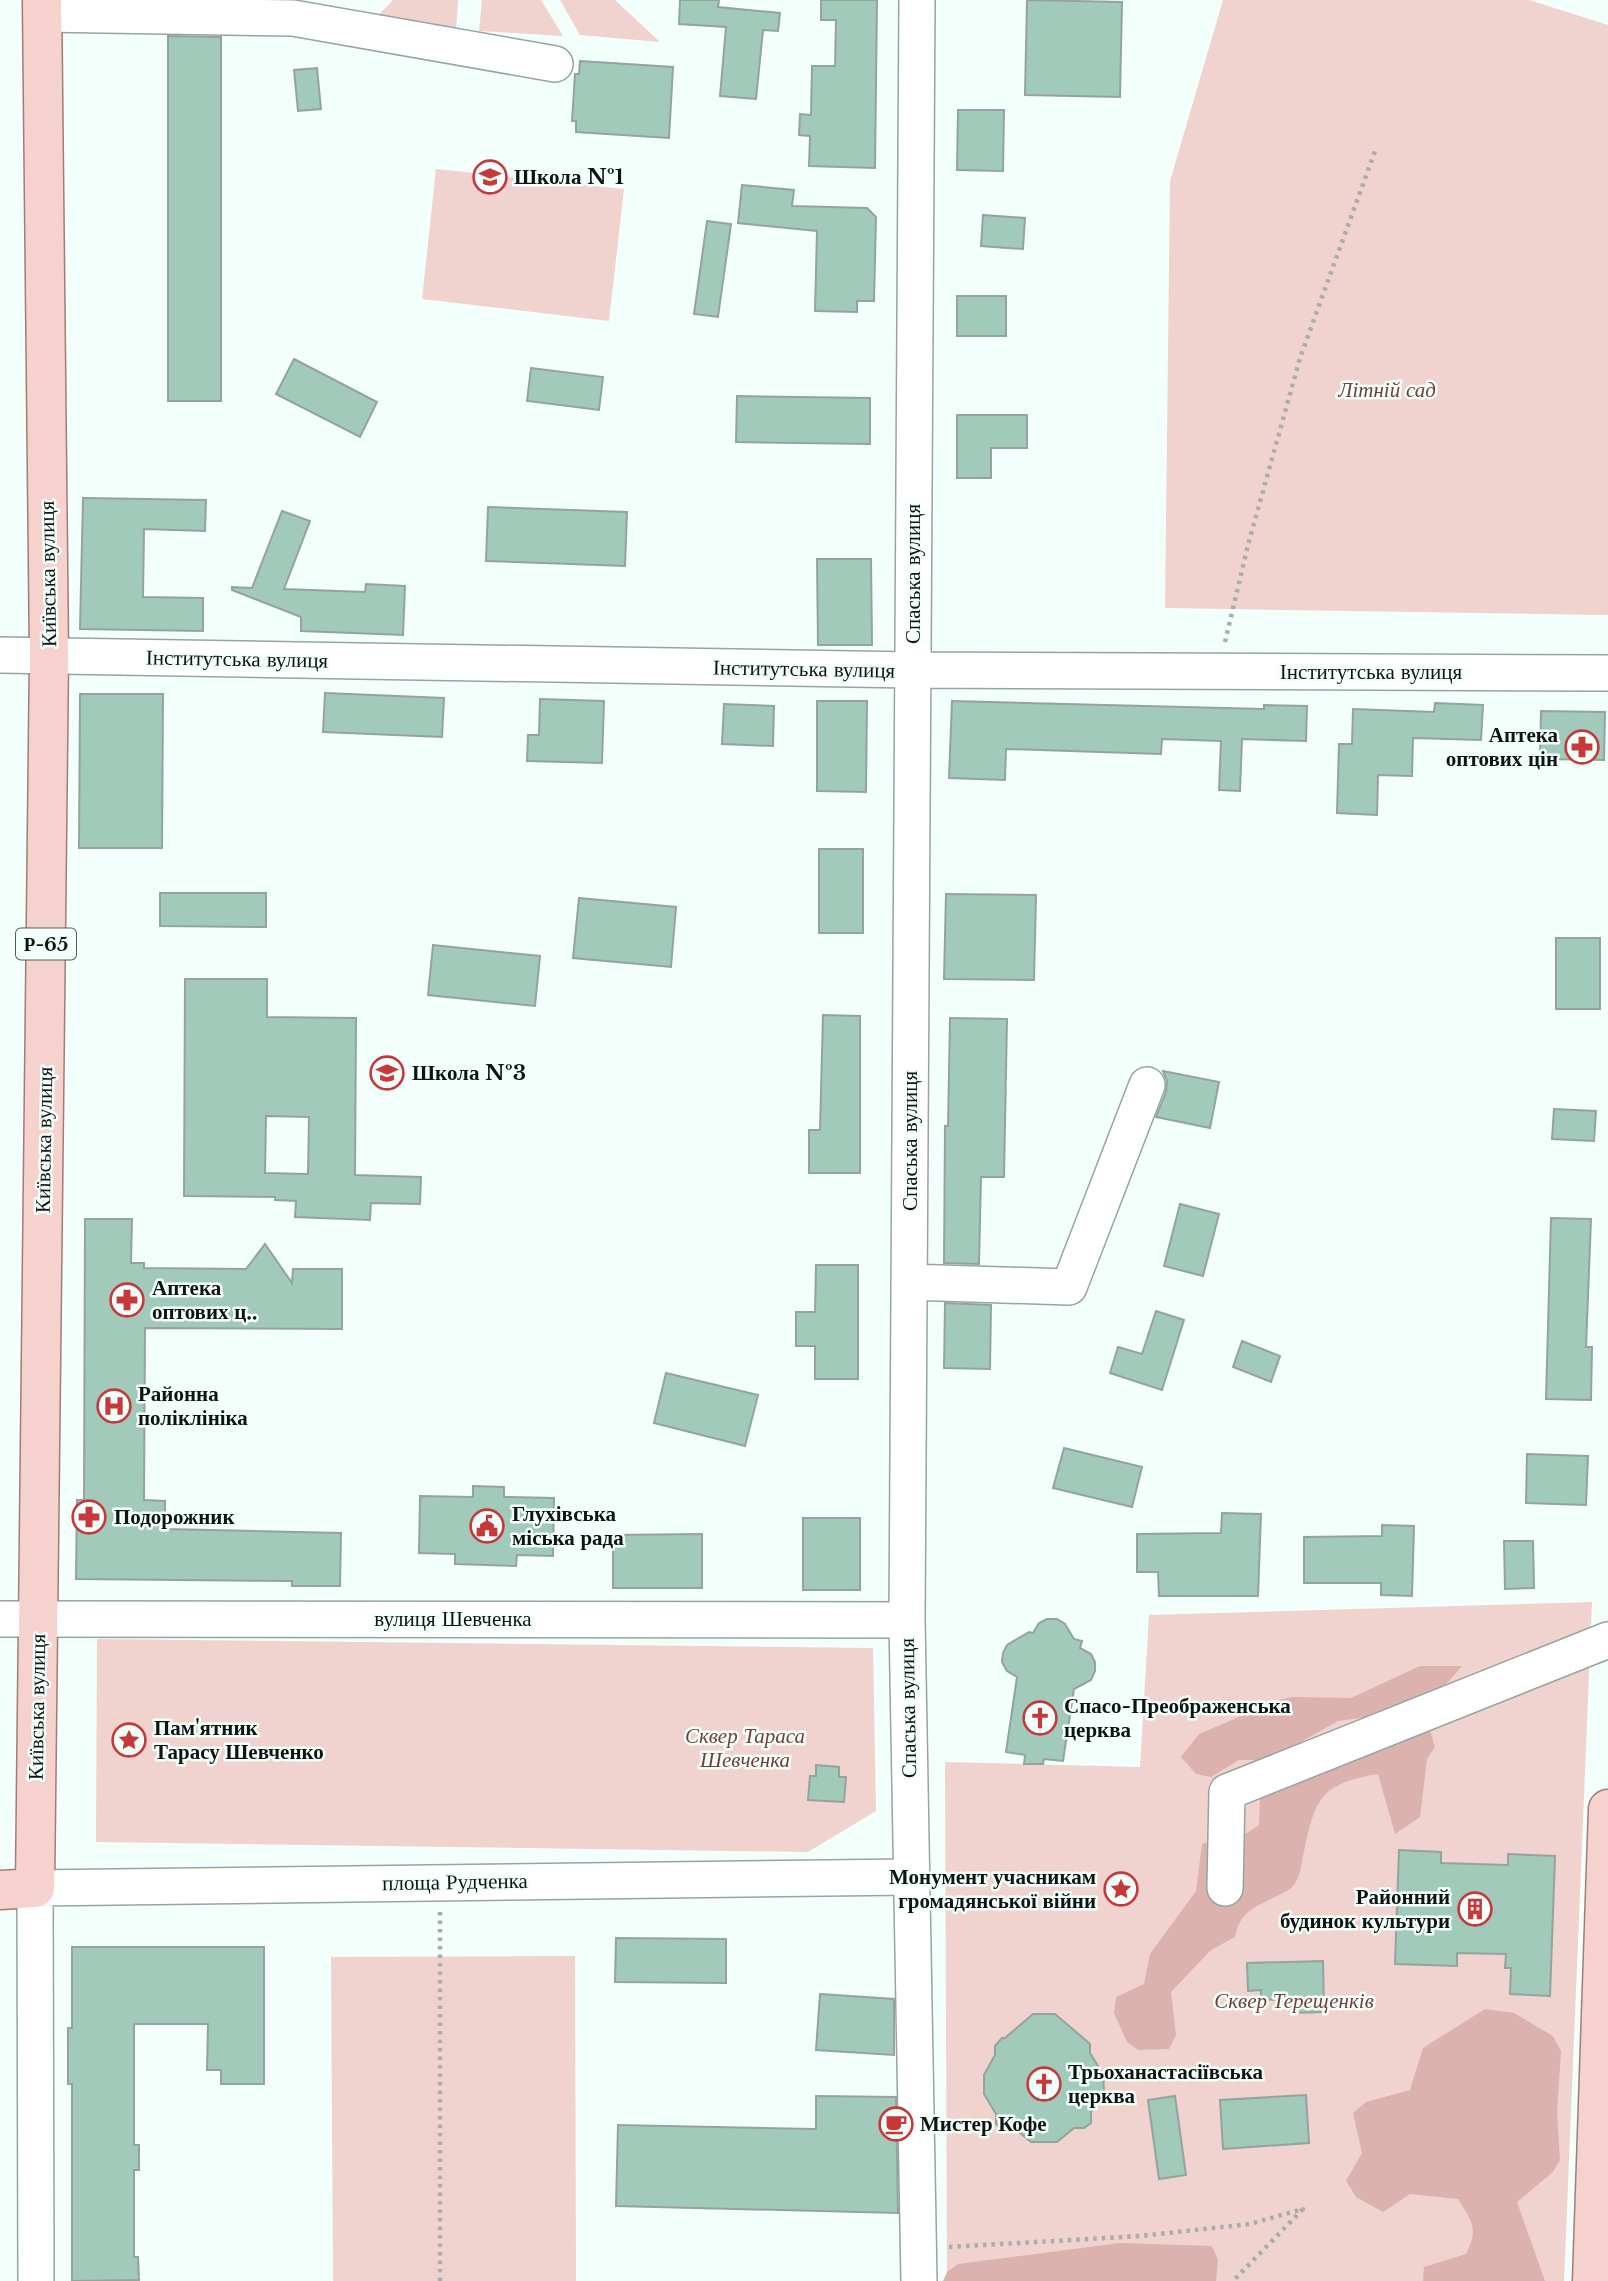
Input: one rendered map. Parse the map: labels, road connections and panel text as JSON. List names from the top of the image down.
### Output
{
  "streets": {
    "main road": ["Київська вулиця", "Р-65"],
    "street": [
      "Спаська вулиця",
      "Інститутська вулиця",
      "вулиця Шевченка",
      "площа Рудченка"
    ]
  },
  "crossings": [
    ["Київська вулиця", "Інститутська вулиця"],
    ["Київська вулиця", "вулиця Шевченка"],
    ["Київська вулиця", "площа Рудченка"],
    ["Спаська вулиця", "Інститутська вулиця"],
    ["Спаська вулиця", "вулиця Шевченка"],
    ["Спаська вулиця", "площа Рудченка"]
  ],
  "parks": ["Літній сад", "Сквер Тараса Шевченка", "Сквер Терещенків"],
  "places": {
    "school or university": ["Школа №1", "Школа №3"],
    "pharmacy": ["Аптека оптових цін", "Аптека оптових ц‥", "Подорожник"],
    "hospital": ["Районна поліклініка"],
    "public building": ["Глухівська міська рада"],
    "church": ["Спасо-Преображенська церква", "Трьоханастасіївська церква"],
    "place": ["Пам'ятник Тарасу Шевченко", "Монумент учасникам громадянської війни"],
    "building": ["Районний будинок культури"],
    "cafe": ["Мистер Кофе"]
  }
}
